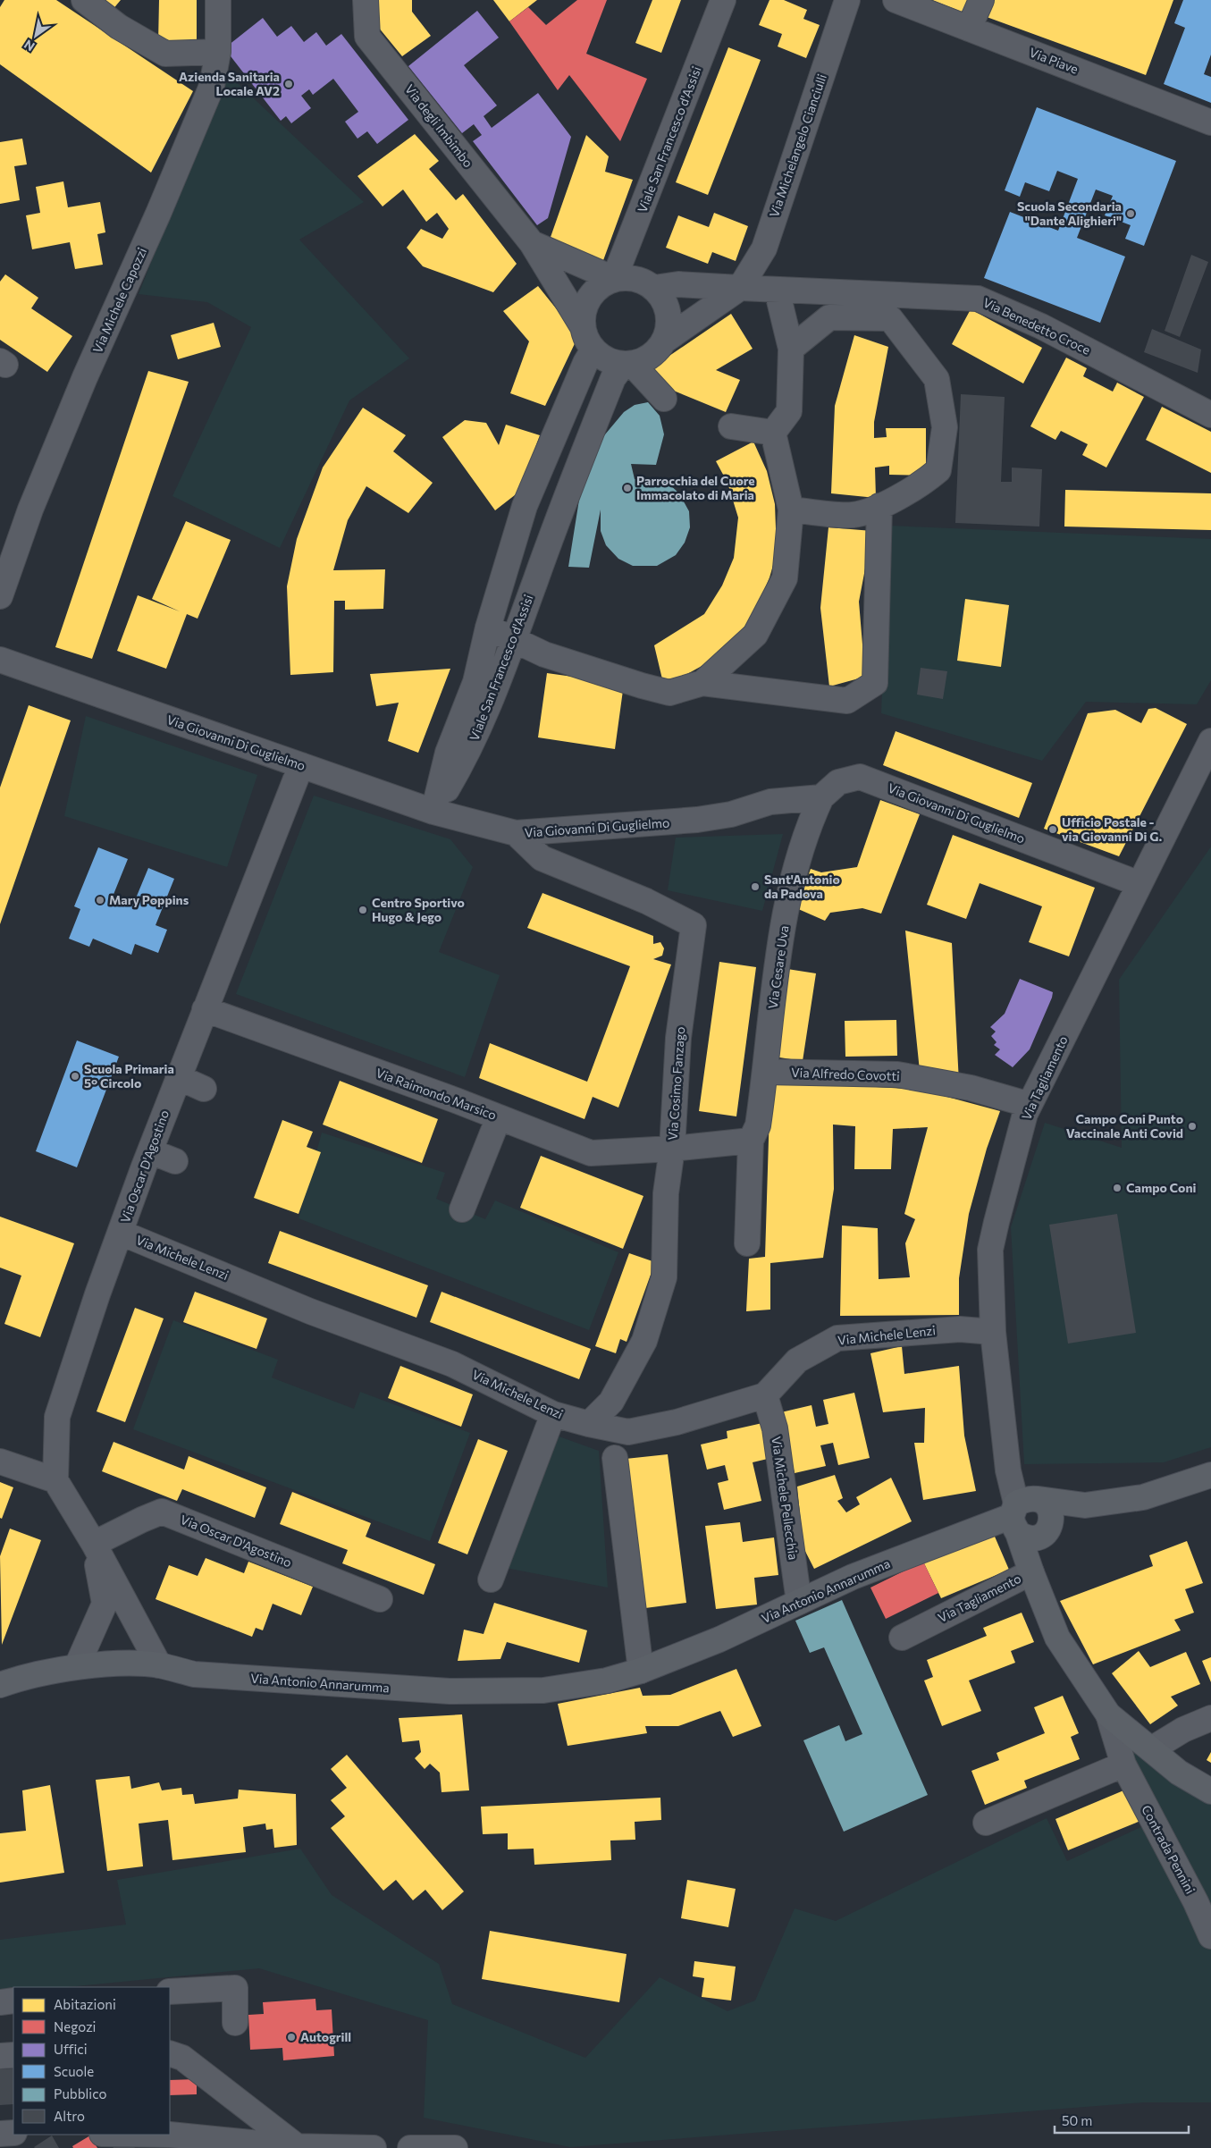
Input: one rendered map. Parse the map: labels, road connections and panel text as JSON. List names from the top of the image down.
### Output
{
  "streets": {
    "main road": ["Via Tagliamento", "Via Antonio Annarumma"],
    "street": [
      "Via Piave",
      "Via degli Imbimbo",
      "Viale San Francesco d'Assisi",
      "Via Michelangelo Cianciulli",
      "Via Michele Capozzi",
      "Via Benedetto Croce",
      "Via Giovanni Di Guglielmo",
      "Via Cesare Uva",
      "Via Alfredo Covotti",
      "Via Cosimo Fanzago",
      "Via Raimondo Marsico",
      "Via Oscar D'Agostino",
      "Via Michele Lenzi",
      "Via Michele Pellecchia",
      "Contrada Pennini"
    ]
  },
  "crossings": [
    ["Via degli Imbimbo", "Viale San Francesco d'Assisi"],
    ["Via degli Imbimbo", "Via Benedetto Croce"],
    ["Viale San Francesco d'Assisi", "Via Benedetto Croce"],
    ["Viale San Francesco d'Assisi", "Via Giovanni Di Guglielmo"],
    ["Via Michelangelo Cianciulli", "Via Benedetto Croce"],
    ["Via Giovanni Di Guglielmo", "Via Cesare Uva"],
    ["Via Giovanni Di Guglielmo", "Via Tagliamento"],
    ["Via Giovanni Di Guglielmo", "Via Cosimo Fanzago"],
    ["Via Giovanni Di Guglielmo", "Via Oscar D'Agostino"],
    ["Via Cesare Uva", "Via Alfredo Covotti"],
    ["Via Alfredo Covotti", "Via Tagliamento"],
    ["Via Tagliamento", "Via Michele Lenzi"],
    ["Via Tagliamento", "Via Antonio Annarumma"],
    ["Via Tagliamento", "Contrada Pennini"],
    ["Via Cosimo Fanzago", "Via Raimondo Marsico"],
    ["Via Cosimo Fanzago", "Via Michele Lenzi"],
    ["Via Raimondo Marsico", "Via Oscar D'Agostino"],
    ["Via Oscar D'Agostino", "Via Michele Lenzi"],
    ["Via Michele Lenzi", "Via Michele Pellecchia"],
    ["Via Michele Pellecchia", "Via Antonio Annarumma"]
  ],
  "places": [
    "Azienda Sanitaria Locale AV2",
    "Scuola Secondaria \"Dante Alighieri\"",
    "Parrocchia del Cuore Immacolato di Maria",
    "Ufficio Postale - via Giovanni Di G.",
    "Sant'Antonio da Padova",
    "Mary Poppins",
    "Centro Sportivo Hugo & Jego",
    "Scuola Primaria 5° Circolo",
    "Campo Coni Punto Vaccinale Anti Covid",
    "Campo Coni",
    "Autogrill"
  ],
  "legend": [
    "Abitazioni",
    "Negozi",
    "Uffici",
    "Scuole",
    "Pubblico",
    "Altro"
  ],
  "scale_bar": "50 m",
  "north": "bottom left"
}
